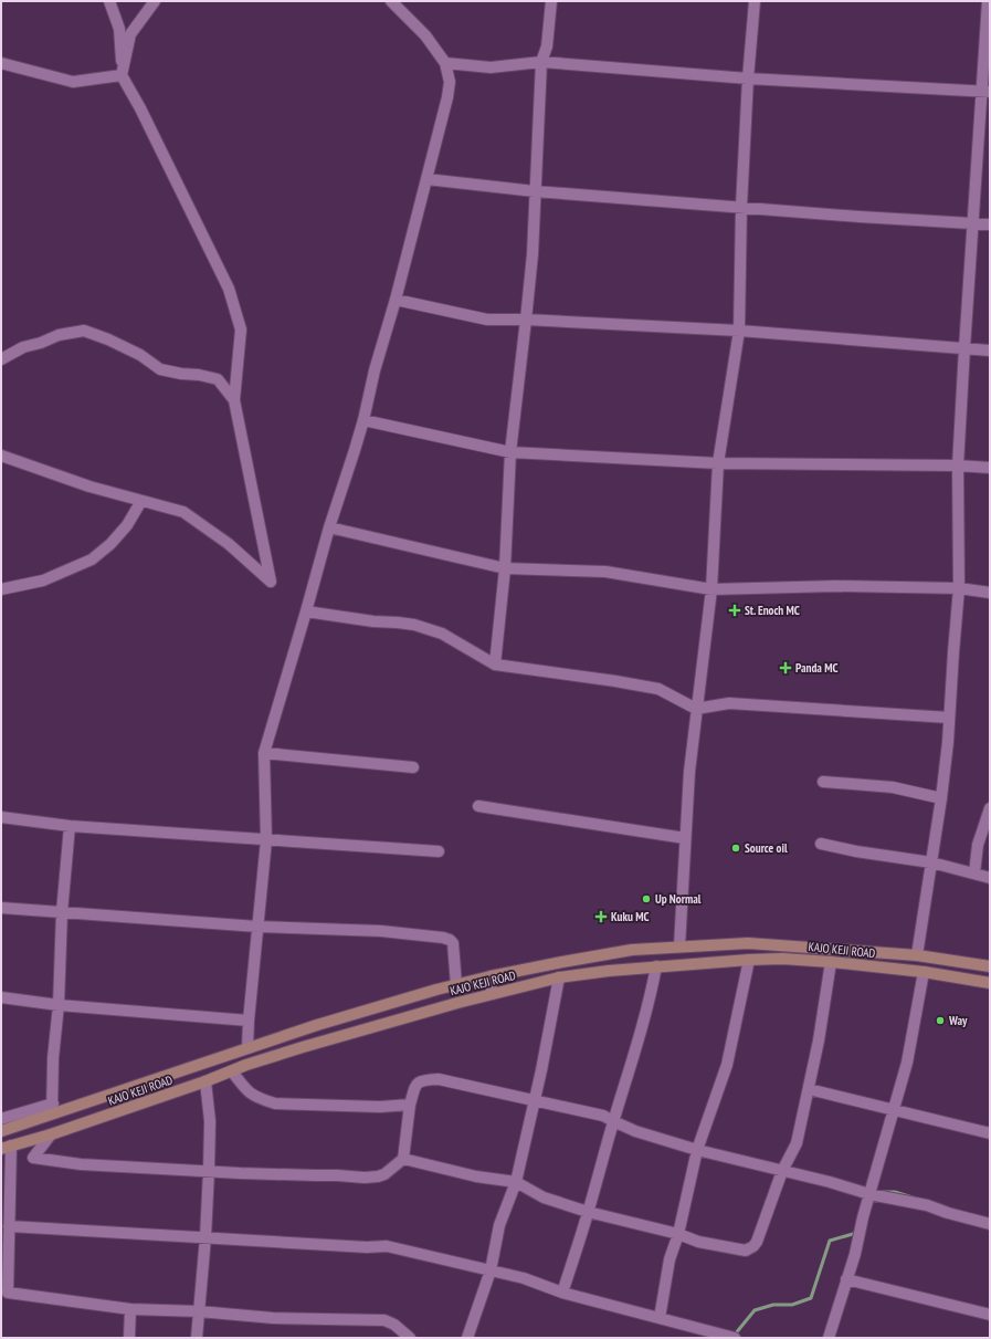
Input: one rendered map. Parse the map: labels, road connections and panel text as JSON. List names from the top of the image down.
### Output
{
  "streets": {
    "main road": ["KAJO KEJI ROAD"]
  },
  "places": {
    "health": ["St. Enoch MC", "Panda MC", "Kuku MC"],
    "other": ["Source oil", "Up Normal", "Way"]
  }
}
